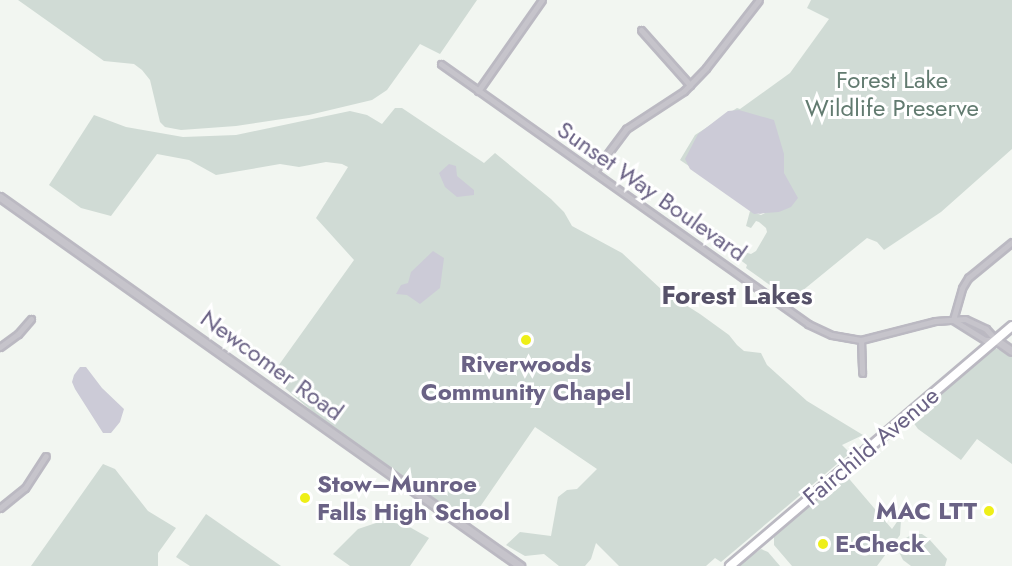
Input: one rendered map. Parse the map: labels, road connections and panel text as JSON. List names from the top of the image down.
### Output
{
  "streets": {
    "main road": ["Fairchild Avenue"],
    "street": ["Sunset Way Boulevard", "Newcomer Road"]
  },
  "districts": ["Forest Lakes"],
  "parks": ["Forest Lake Wildlife Preserve"],
  "places": [
    "Riverwoods Community Chapel",
    "Stow–Munroe Falls High School",
    "MAC LTT",
    "E-Check"
  ]
}
